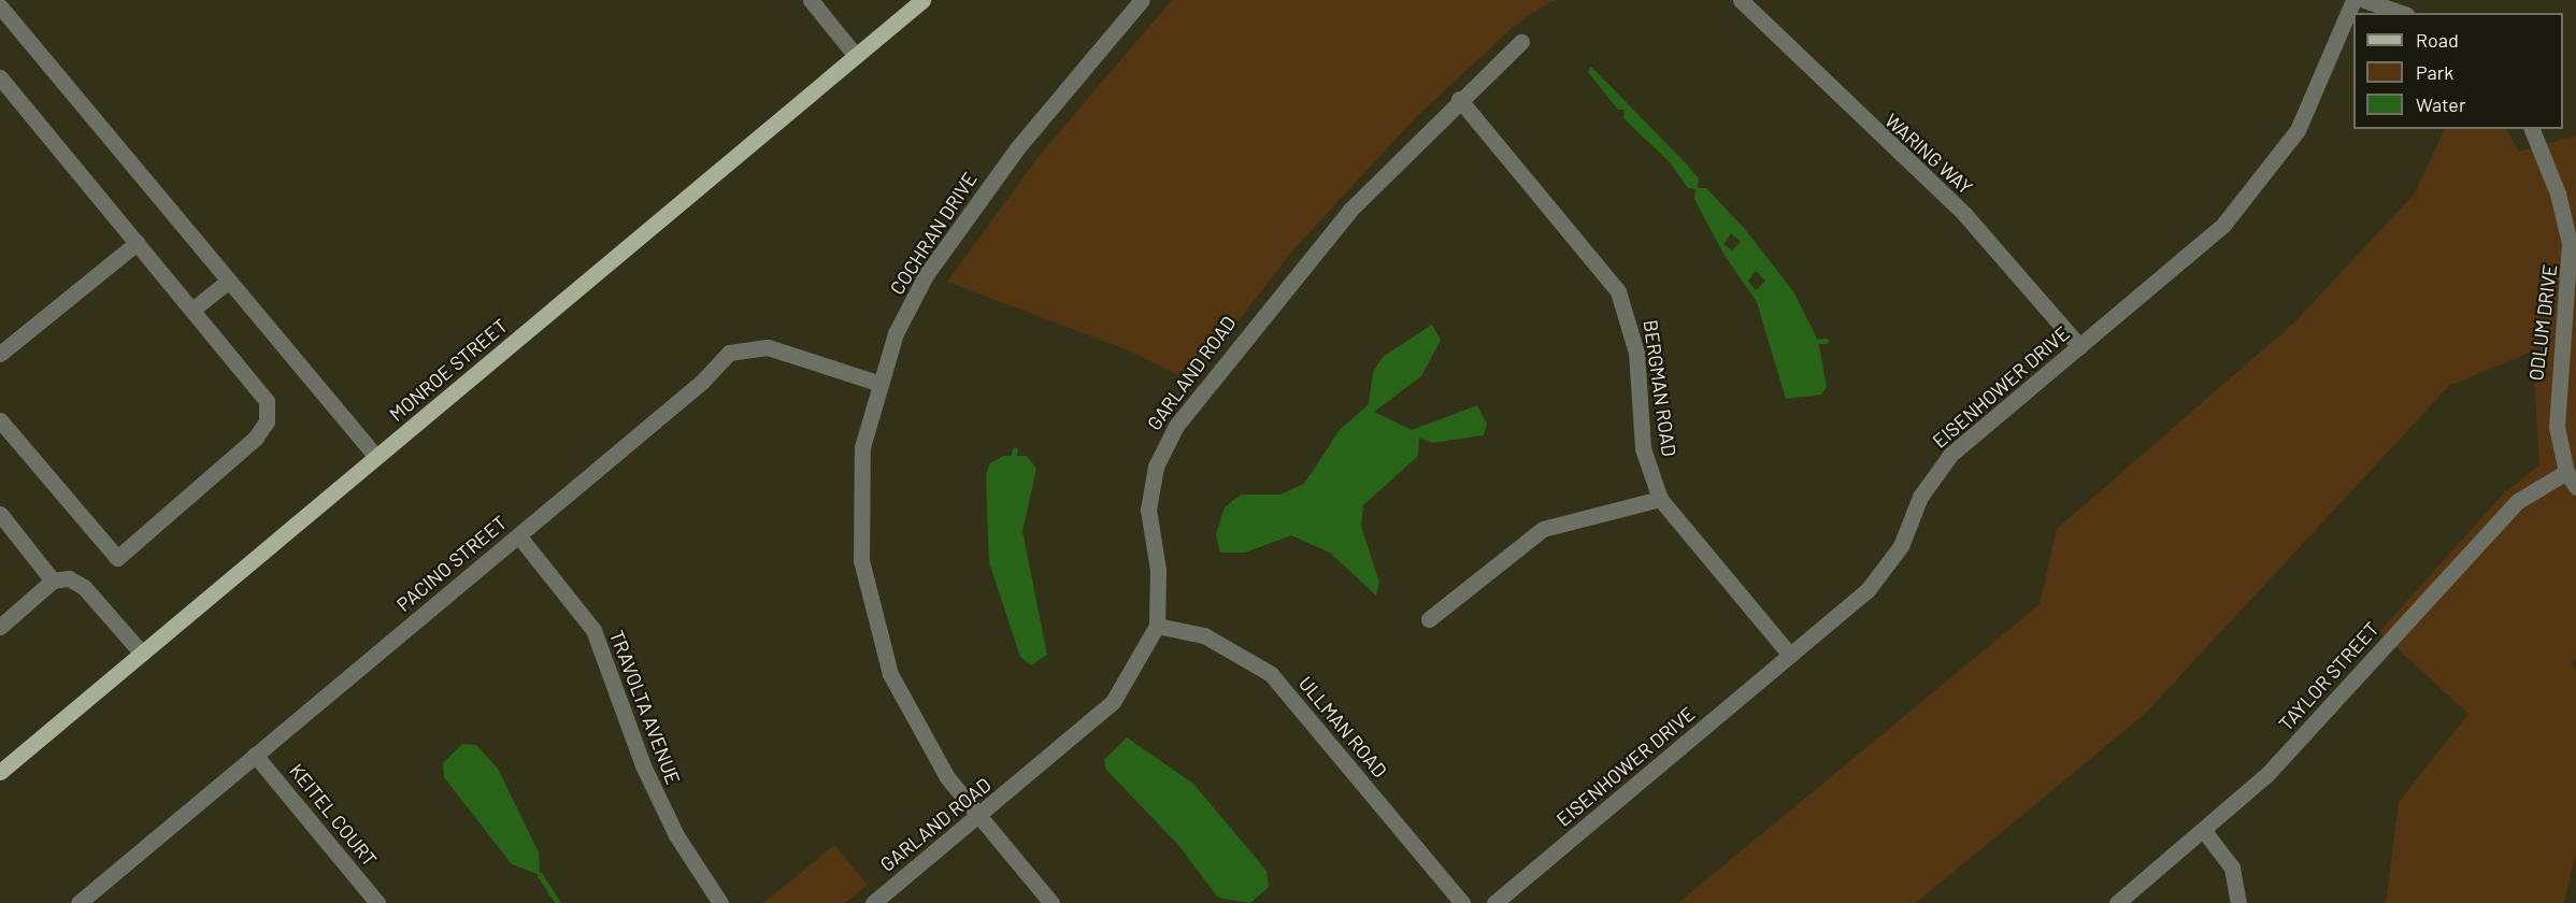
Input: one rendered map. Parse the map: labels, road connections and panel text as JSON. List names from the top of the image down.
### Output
{
  "streets": {
    "main road": ["MONROE STREET"],
    "street": [
      "WARING WAY",
      "COCHRAN DRIVE",
      "ODLUM DRIVE",
      "GARLAND ROAD",
      "EISENHOWER DRIVE",
      "BERGMAN ROAD",
      "PACINO STREET",
      "TAYLOR STREET",
      "TRAVOLTA AVENUE",
      "ULLMAN ROAD",
      "KEITEL COURT"
    ]
  },
  "crossings": [
    ["WARING WAY", "EISENHOWER DRIVE"],
    ["COCHRAN DRIVE", "GARLAND ROAD"],
    ["COCHRAN DRIVE", "PACINO STREET"],
    ["ODLUM DRIVE", "TAYLOR STREET"],
    ["GARLAND ROAD", "BERGMAN ROAD"],
    ["GARLAND ROAD", "ULLMAN ROAD"],
    ["EISENHOWER DRIVE", "BERGMAN ROAD"],
    ["PACINO STREET", "TRAVOLTA AVENUE"],
    ["PACINO STREET", "KEITEL COURT"]
  ],
  "legend": ["Road", "Park", "Water"]
}
